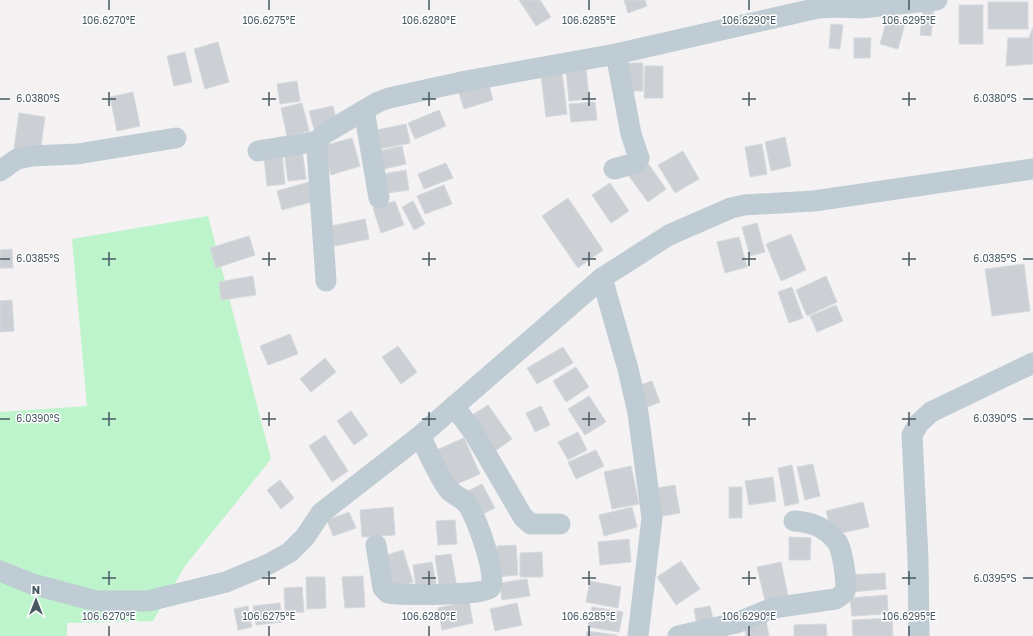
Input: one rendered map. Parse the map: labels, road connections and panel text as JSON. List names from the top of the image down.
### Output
{
  "north": "top",
  "coordinates": [
    "106.6270°E",
    "106.6275°E",
    "106.6280°E",
    "106.6285°E",
    "106.6290°E",
    "106.6295°E",
    "6.0380°S",
    "6.0385°S",
    "6.0390°S",
    "6.0395°S"
  ]
}
